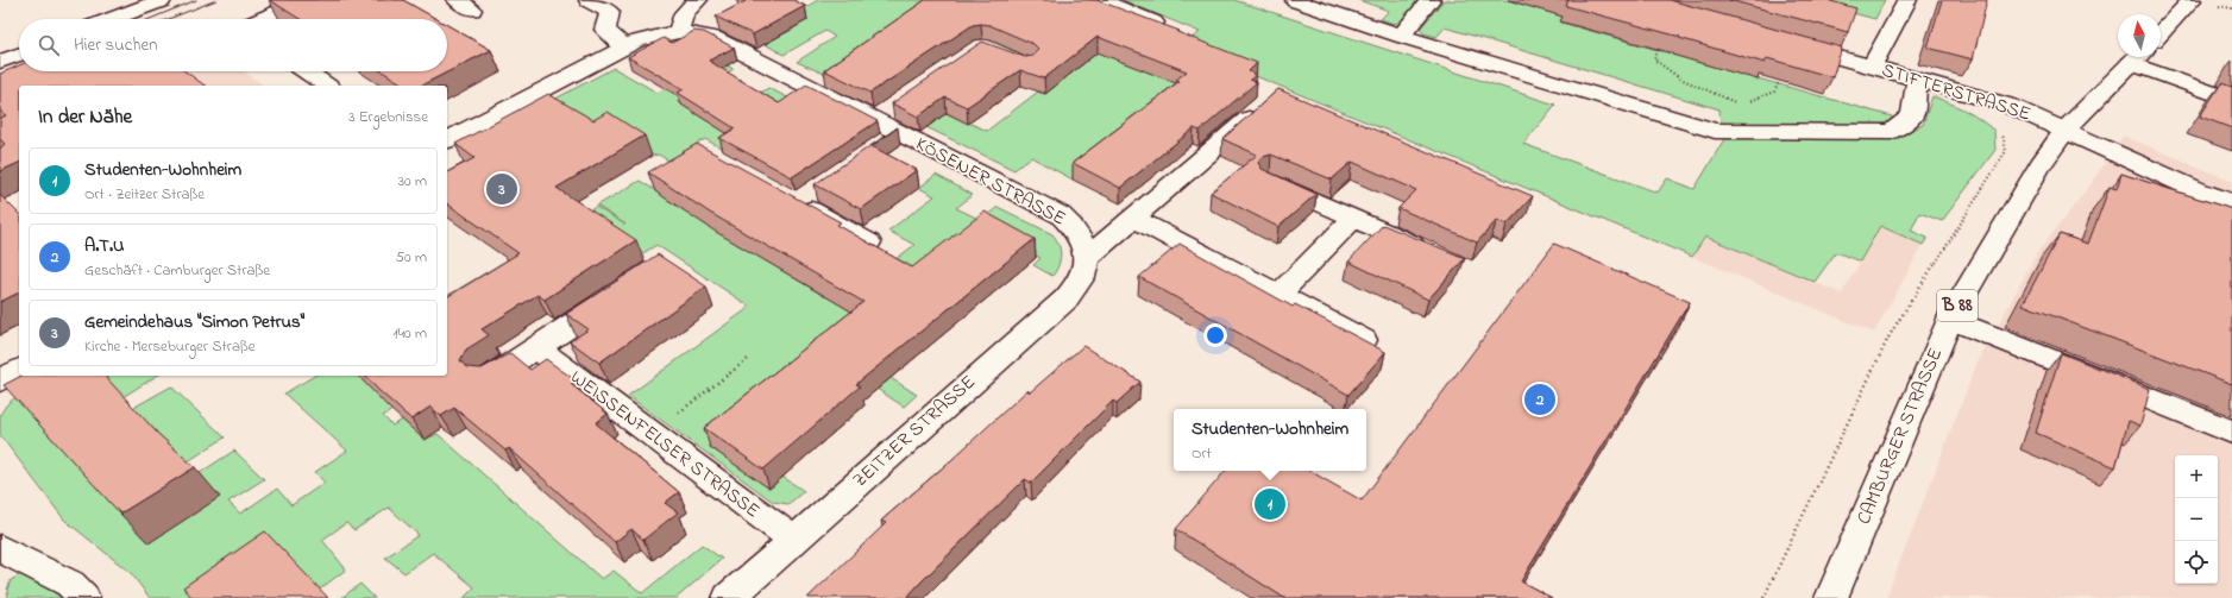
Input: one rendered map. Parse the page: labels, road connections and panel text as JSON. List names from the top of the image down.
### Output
{
  "streets": {
    "street": [
      "STIFTERSTRASSE",
      "KÖSENER STRASSE",
      "B 88",
      "ZEITZER STRASSE",
      "CAMBURGER STRASSE",
      "WEISSENFELSER STRASSE"
    ]
  },
  "crossings": [
    ["STIFTERSTRASSE", "CAMBURGER STRASSE"],
    ["KÖSENER STRASSE", "ZEITZER STRASSE"],
    ["ZEITZER STRASSE", "WEISSENFELSER STRASSE"]
  ],
  "north": "top",
  "page": {
    "search": "Hier suchen",
    "heading": ["In der Nähe", "3 Ergebnisse"],
    "list": [
      {
        "mark": "1",
        "name": "Studenten-Wohnheim",
        "note": "Ort · Zeitzer Straße",
        "value": "30 m"
      },
      {
        "mark": "2",
        "name": "A.T.U",
        "note": "Geschäft · Camburger Straße",
        "value": "50 m"
      },
      {
        "mark": "3",
        "name": "Gemeindehaus \"Simon Petrus\"",
        "note": "Kirche · Merseburger Straße",
        "value": "140 m"
      }
    ],
    "pins": ["3", "2", "1"],
    "popup": ["Studenten-Wohnheim", "Ort"],
    "map_buttons": ["+", "−"]
  }
}
